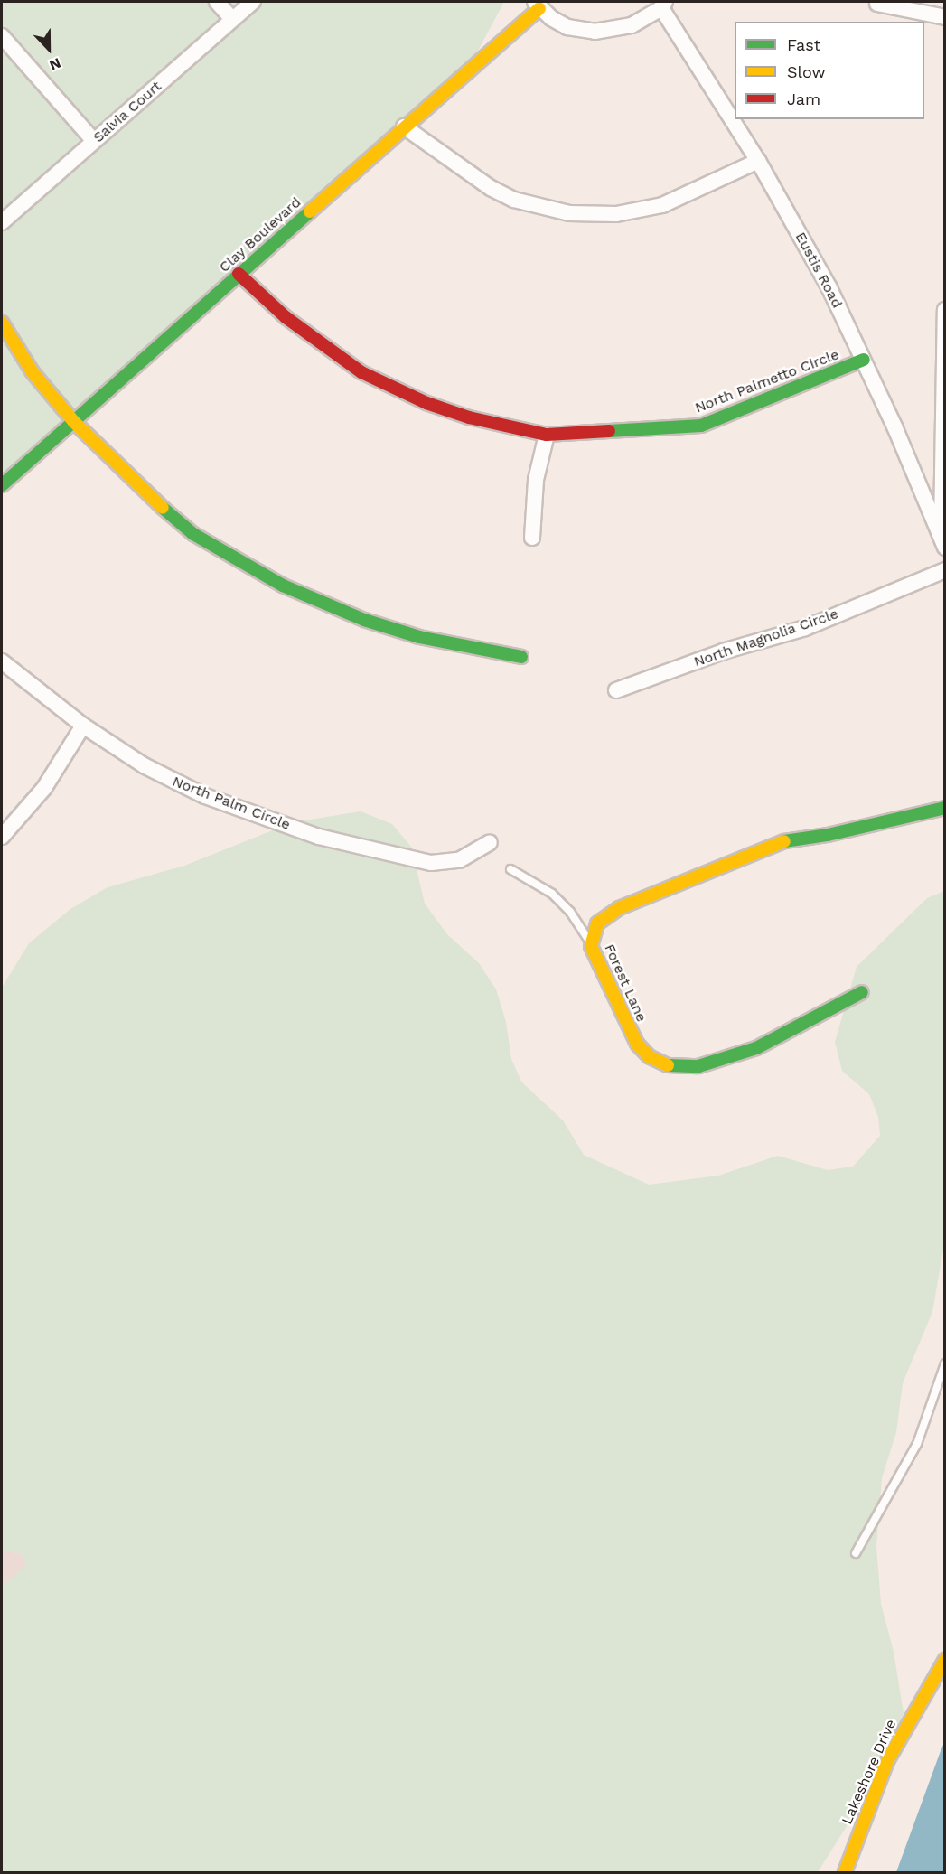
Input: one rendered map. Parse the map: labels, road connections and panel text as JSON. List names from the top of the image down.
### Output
{
  "streets": {
    "street": [
      "Salvia Court",
      "Clay Boulevard",
      "Eustis Road",
      "North Palmetto Circle",
      "North Magnolia Circle",
      "North Palm Circle",
      "Forest Lane",
      "Lakeshore Drive"
    ]
  },
  "crossings": [
    ["Clay Boulevard", "North Palmetto Circle"],
    ["Eustis Road", "North Palmetto Circle"]
  ],
  "legend": ["Fast", "Slow", "Jam"],
  "north": "bottom"
}
